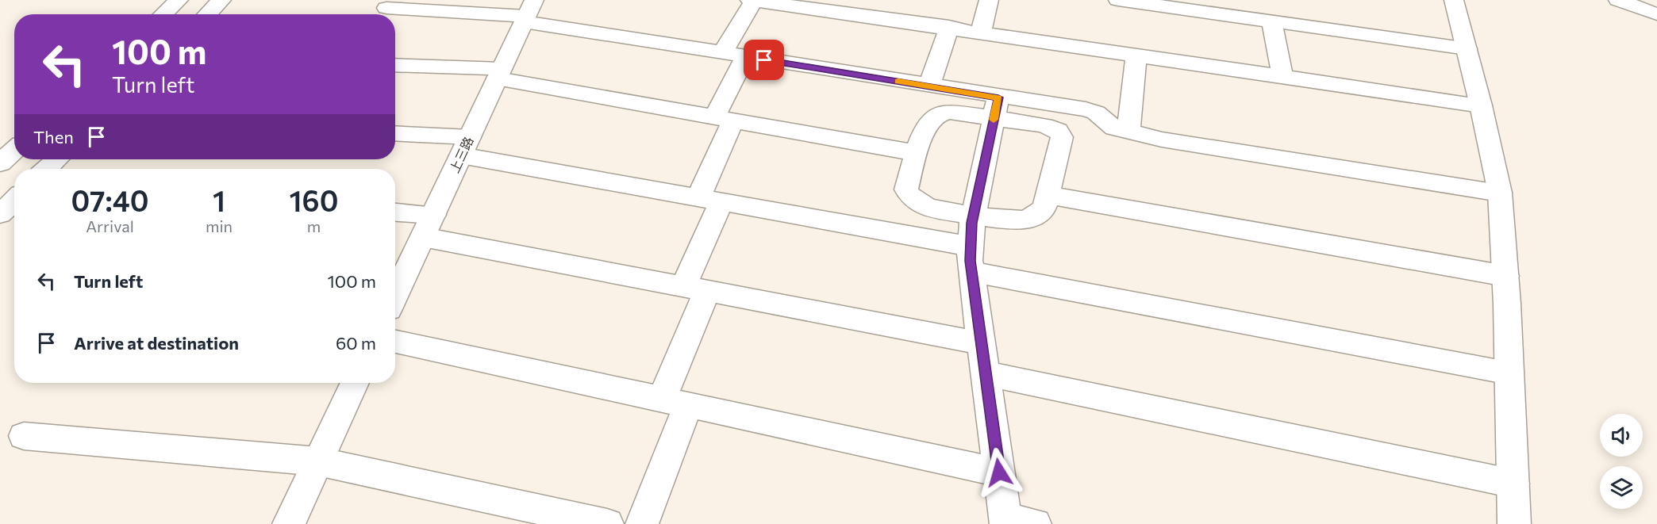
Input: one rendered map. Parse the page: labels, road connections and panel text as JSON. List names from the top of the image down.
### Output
{
  "streets": {
    "main road": ["上三路"]
  },
  "page": {
    "turn": ["100 m", "Turn left"],
    "then": "Then",
    "eta": [
      "07:40",
      "Arrival",
      "1",
      "min",
      "160",
      "m"
    ],
    "list": [
      {
        "name": "Turn left",
        "value": "100 m"
      },
      {
        "name": "Arrive at destination",
        "value": "60 m"
      }
    ]
  }
}
